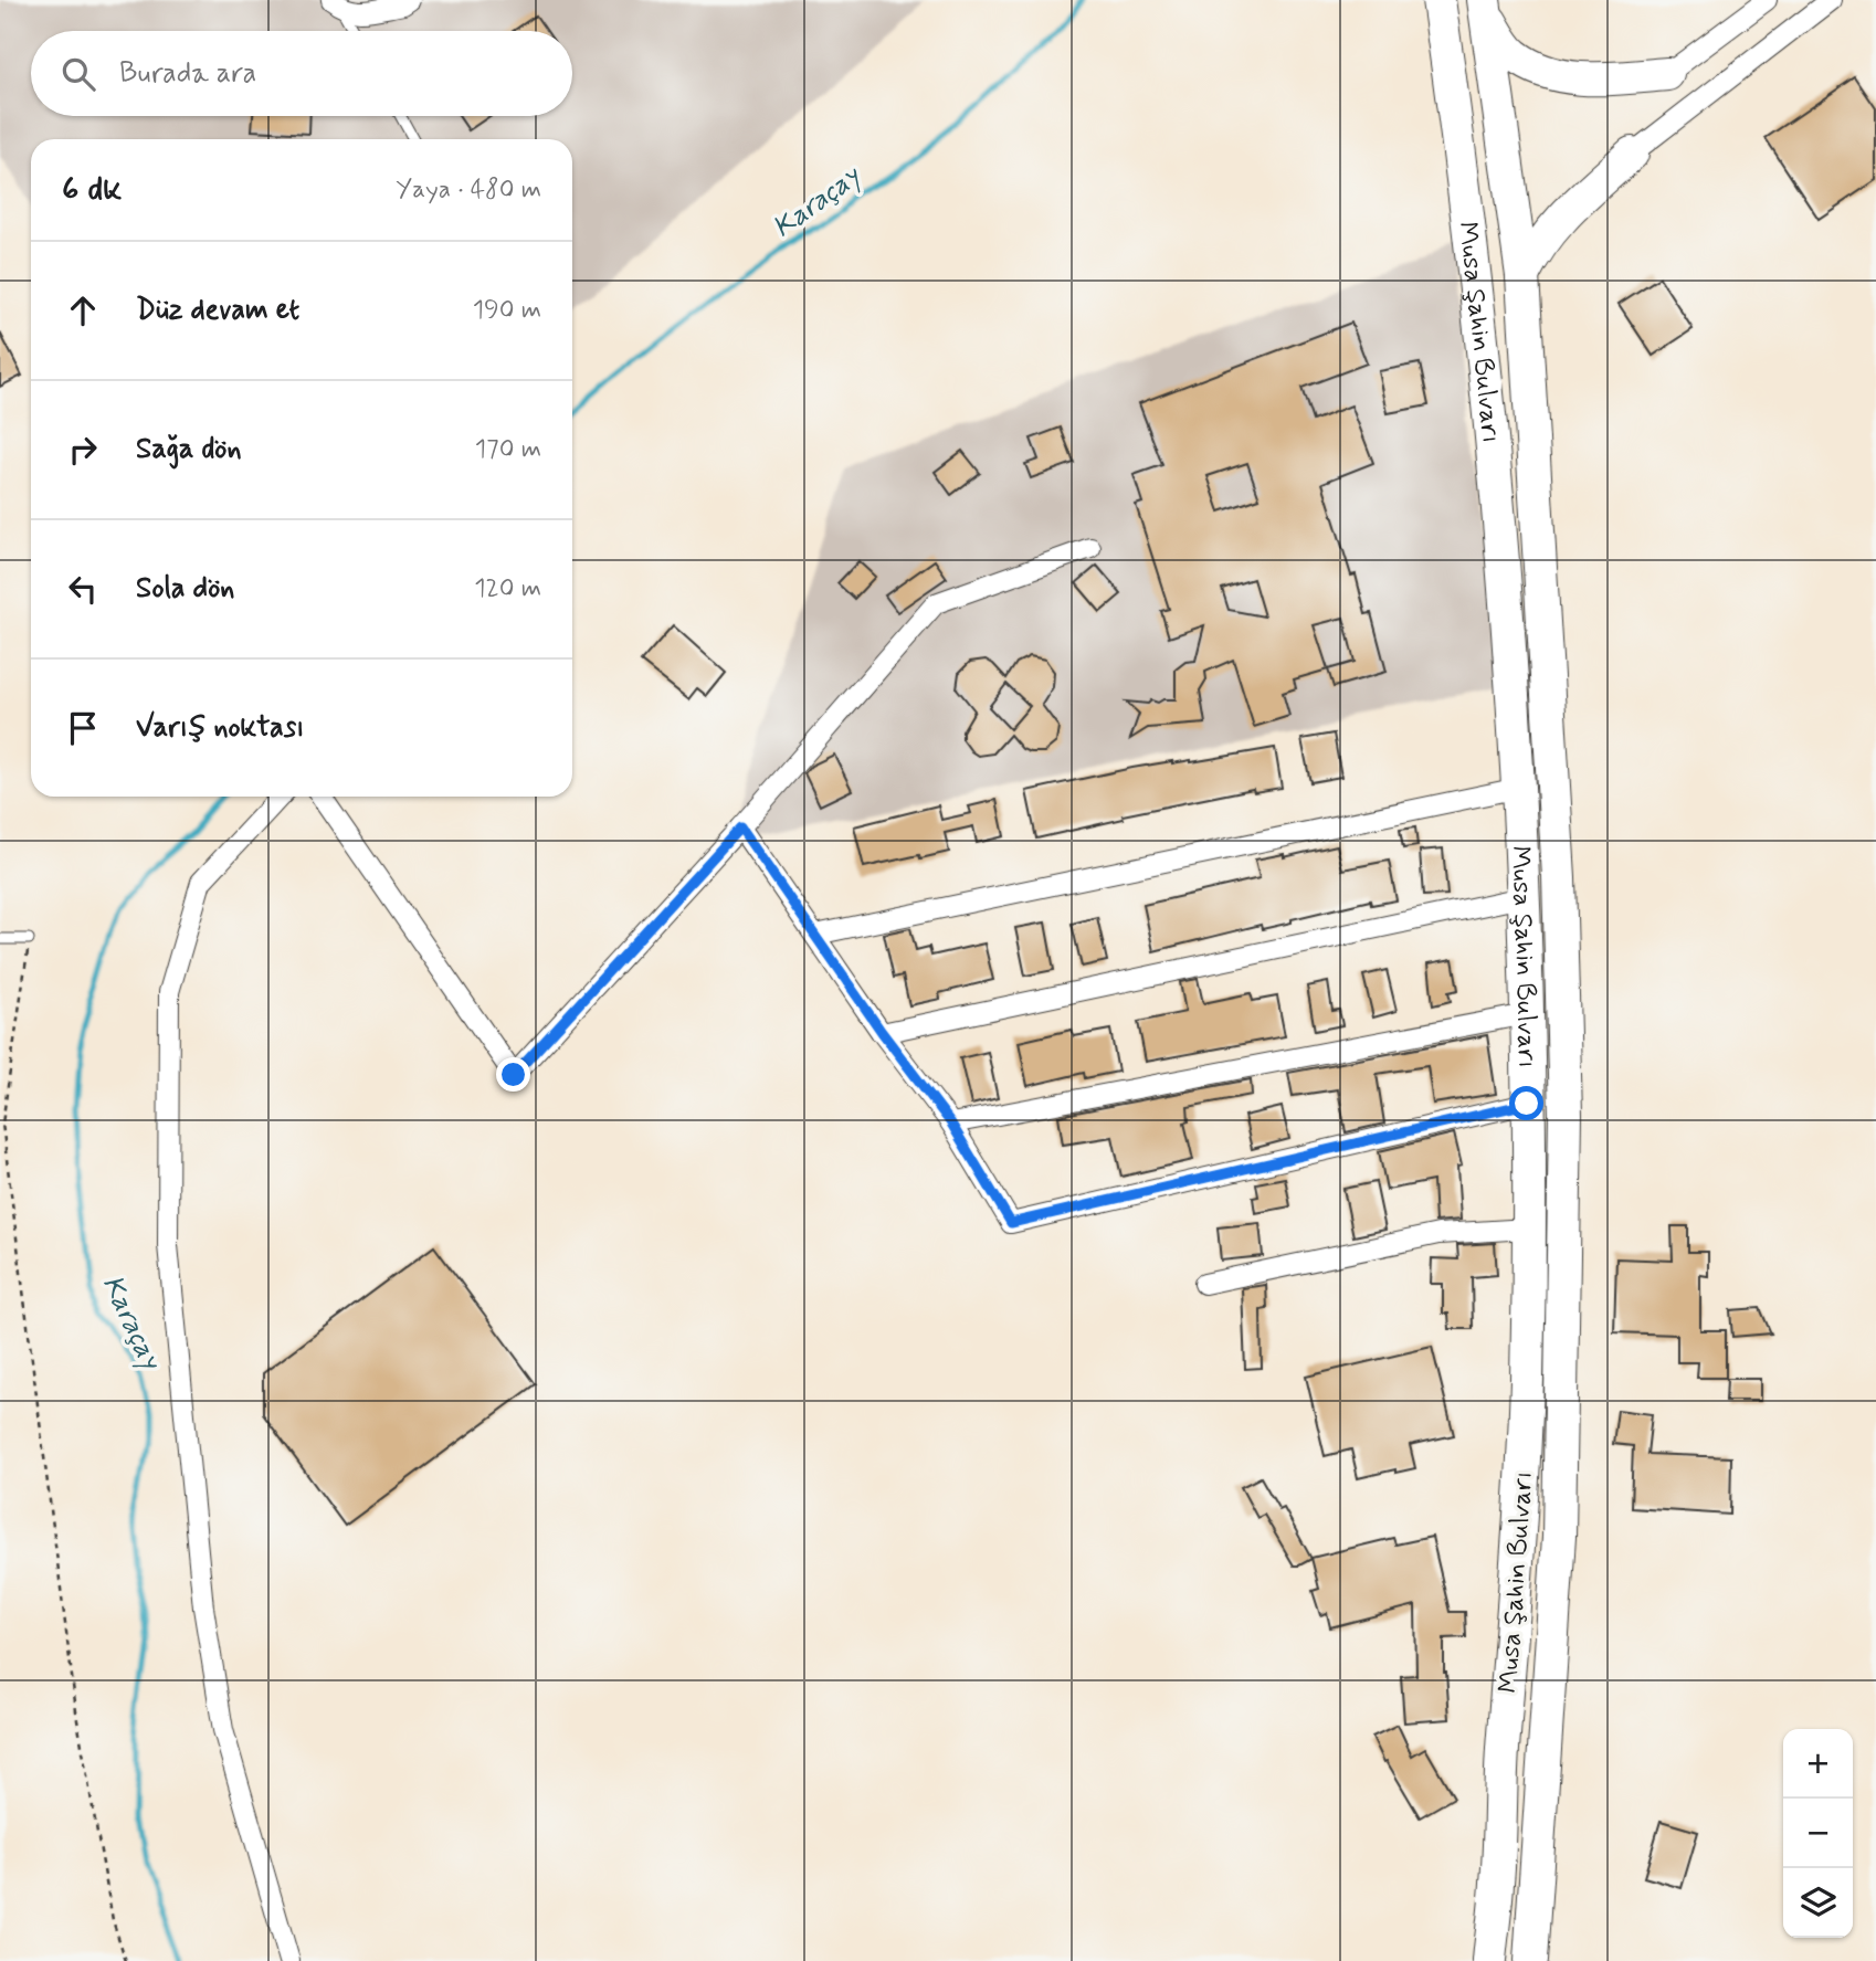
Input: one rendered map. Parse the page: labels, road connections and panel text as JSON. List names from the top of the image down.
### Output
{
  "streets": {
    "highway": ["Musa Şahin Bulvarı"]
  },
  "water": ["Karaçay"],
  "page": {
    "search": "Burada ara",
    "heading": ["6 dk", "Yaya · 480 m"],
    "list": [
      ["Düz devam et", "190 m"],
      ["Sağa dön", "170 m"],
      ["Sola dön", "120 m"],
      "Varış noktası"
    ],
    "map_buttons": ["+", "−"]
  }
}
